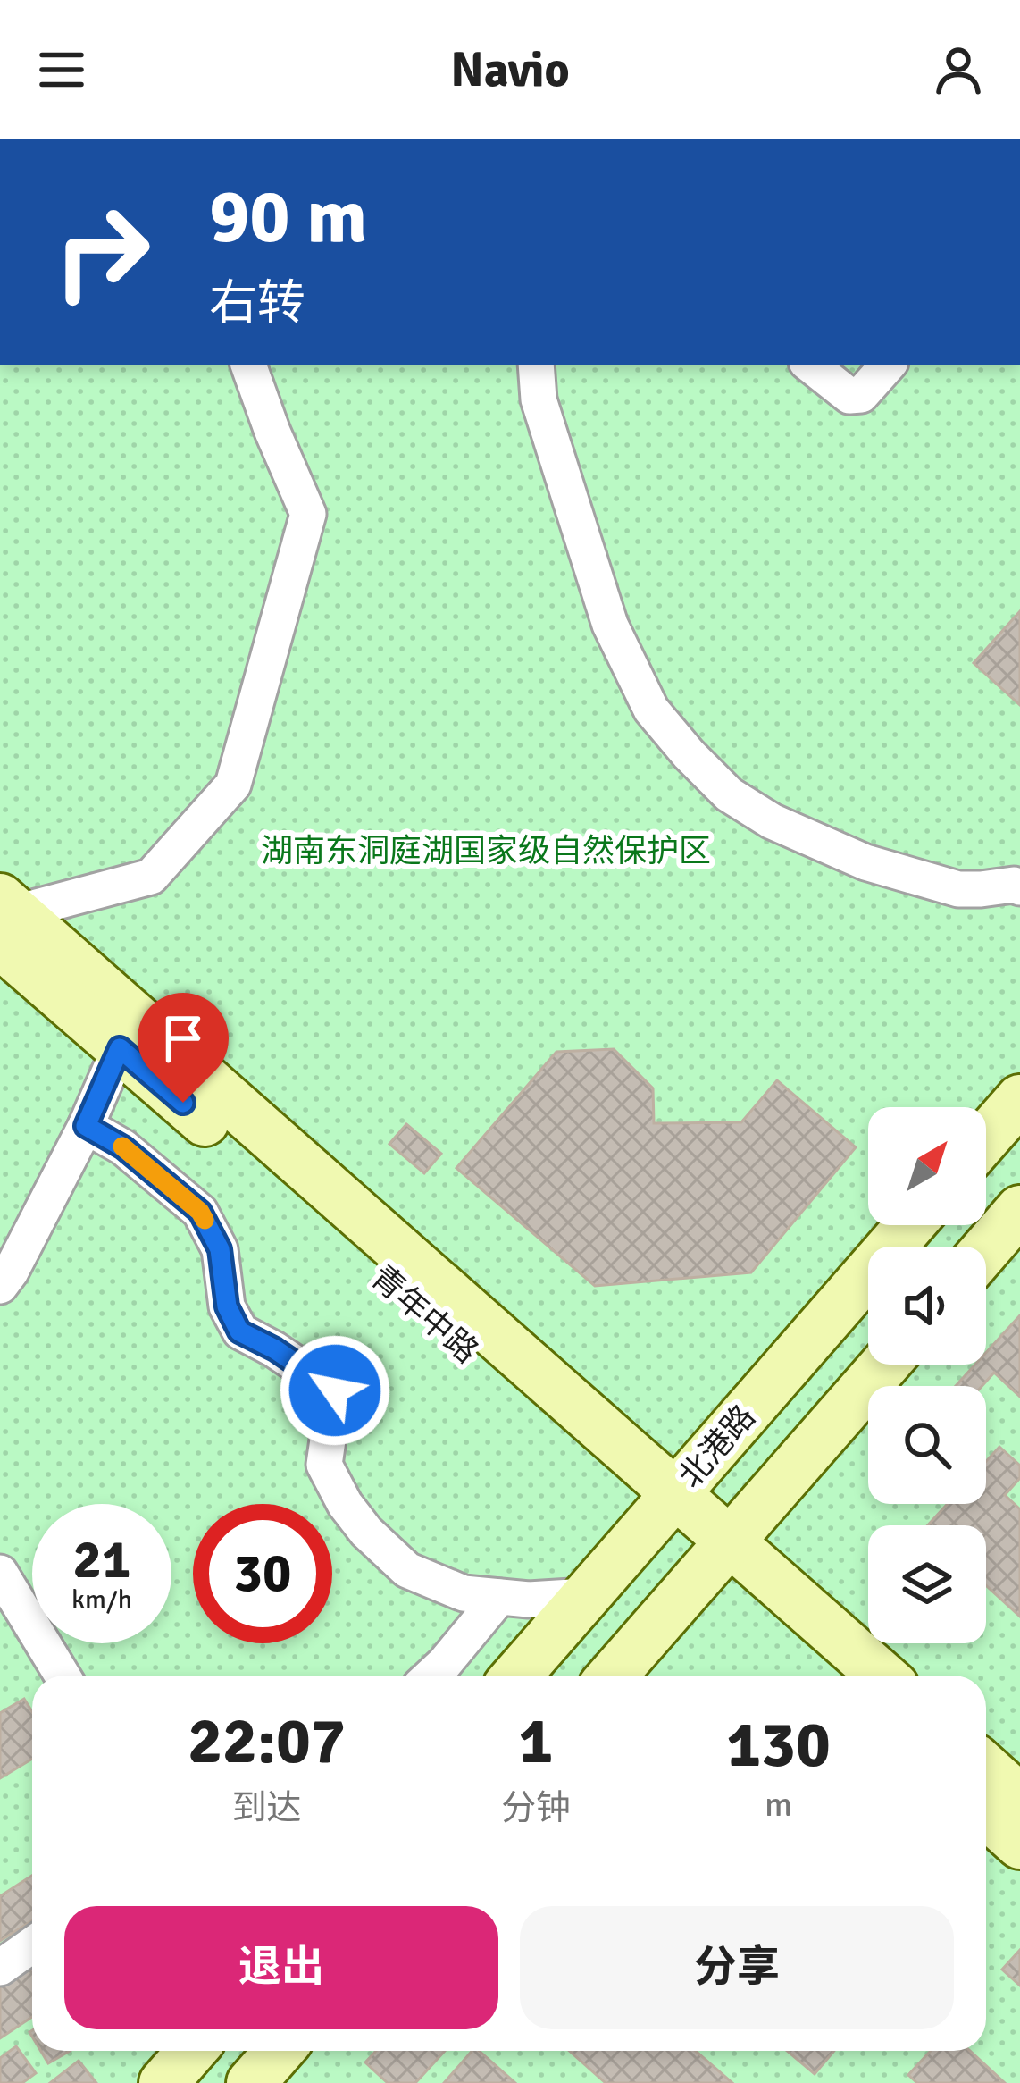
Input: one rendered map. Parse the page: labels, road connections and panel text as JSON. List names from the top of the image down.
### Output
{
  "streets": {
    "main road": ["青年中路", "北港路"]
  },
  "crossings": [
    ["青年中路", "北港路"]
  ],
  "parks": ["湖南东洞庭湖国家级自然保护区"],
  "north": "top right",
  "page": {
    "header": "Navio",
    "turn": ["90 m", "右转"],
    "speed": "21 km/h",
    "limit": "30",
    "eta": [
      "22:07",
      "到达",
      "1",
      "分钟",
      "130",
      "m"
    ],
    "buttons": ["退出", "分享"]
  }
}
